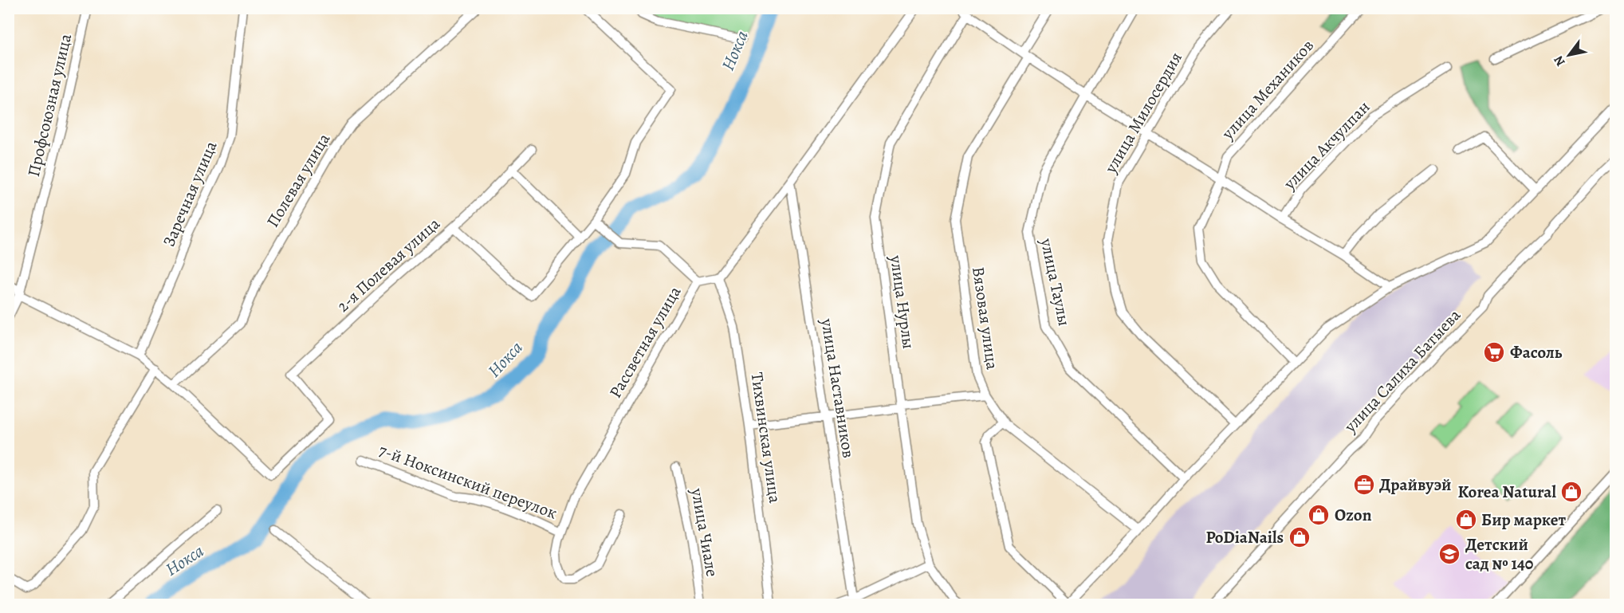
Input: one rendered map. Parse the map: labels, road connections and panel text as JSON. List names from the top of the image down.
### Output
{
  "streets": {
    "street": [
      "улица Механиков",
      "Профсоюзная улица",
      "улица Милосердия",
      "улица Акчулпан",
      "Полевая улица",
      "Заречная улица",
      "2-я Полевая улица",
      "улица Таулы",
      "улица Нурлы",
      "Вязовая улица",
      "Рассветная улица",
      "улица Салиха Батыева",
      "улица Наставников",
      "Тихвинская улица",
      "7-й Ноксинский переулок",
      "улица Чиале"
    ]
  },
  "crossings": [
    ["Полевая улица", "2-я Полевая улица"],
    ["Рассветная улица", "Тихвинская улица"],
    ["Рассветная улица", "7-й Ноксинский переулок"]
  ],
  "water": ["Нокса"],
  "places": {
    "supermarket": ["Фасоль"],
    "office": ["Драйвуэй"],
    "shop": [
      "Korea Natural",
      "Ozon",
      "Бир маркет",
      "PoDiaNails"
    ],
    "school or university": ["Детский сад № 140"]
  },
  "north": "bottom left"
}
